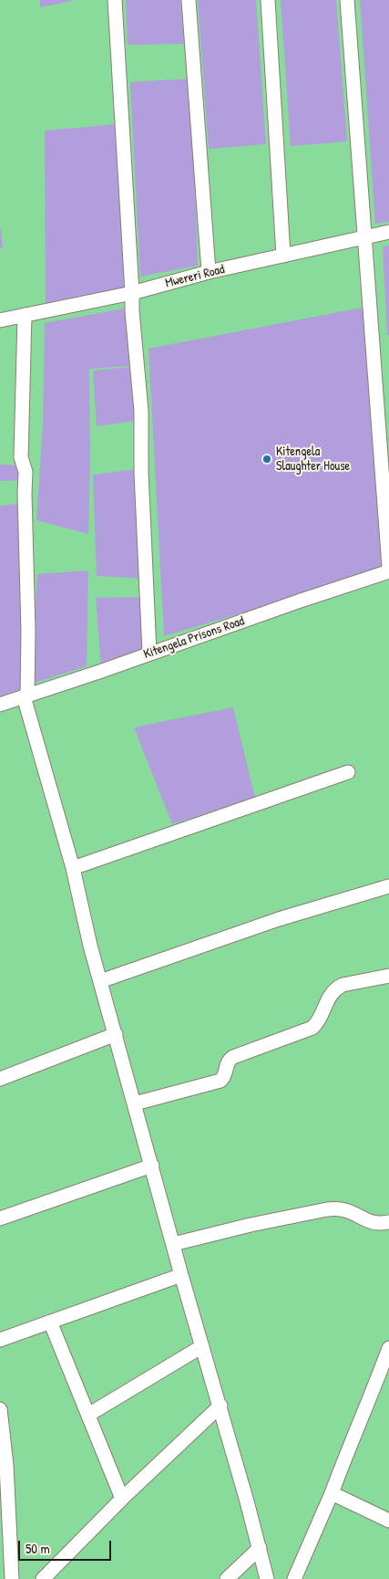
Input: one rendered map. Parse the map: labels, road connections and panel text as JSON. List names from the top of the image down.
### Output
{
  "streets": {
    "street": ["Mwereri Road", "Kitengela Prisons Road"]
  },
  "places": ["Kitengela Slaughter House"],
  "scale_bar": "50 m"
}
